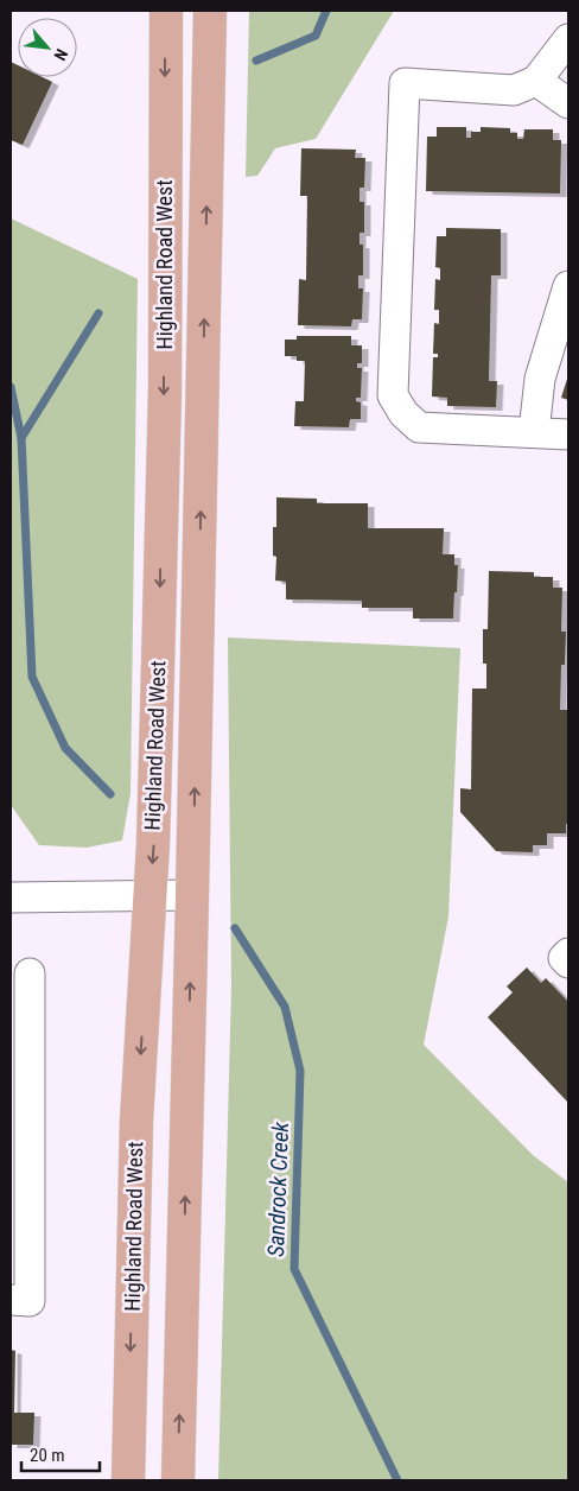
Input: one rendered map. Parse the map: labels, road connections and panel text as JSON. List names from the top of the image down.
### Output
{
  "streets": {
    "main road": ["Highland Road West"]
  },
  "water": ["Sandrock Creek"],
  "scale_bar": "20 m",
  "north": "bottom right"
}
